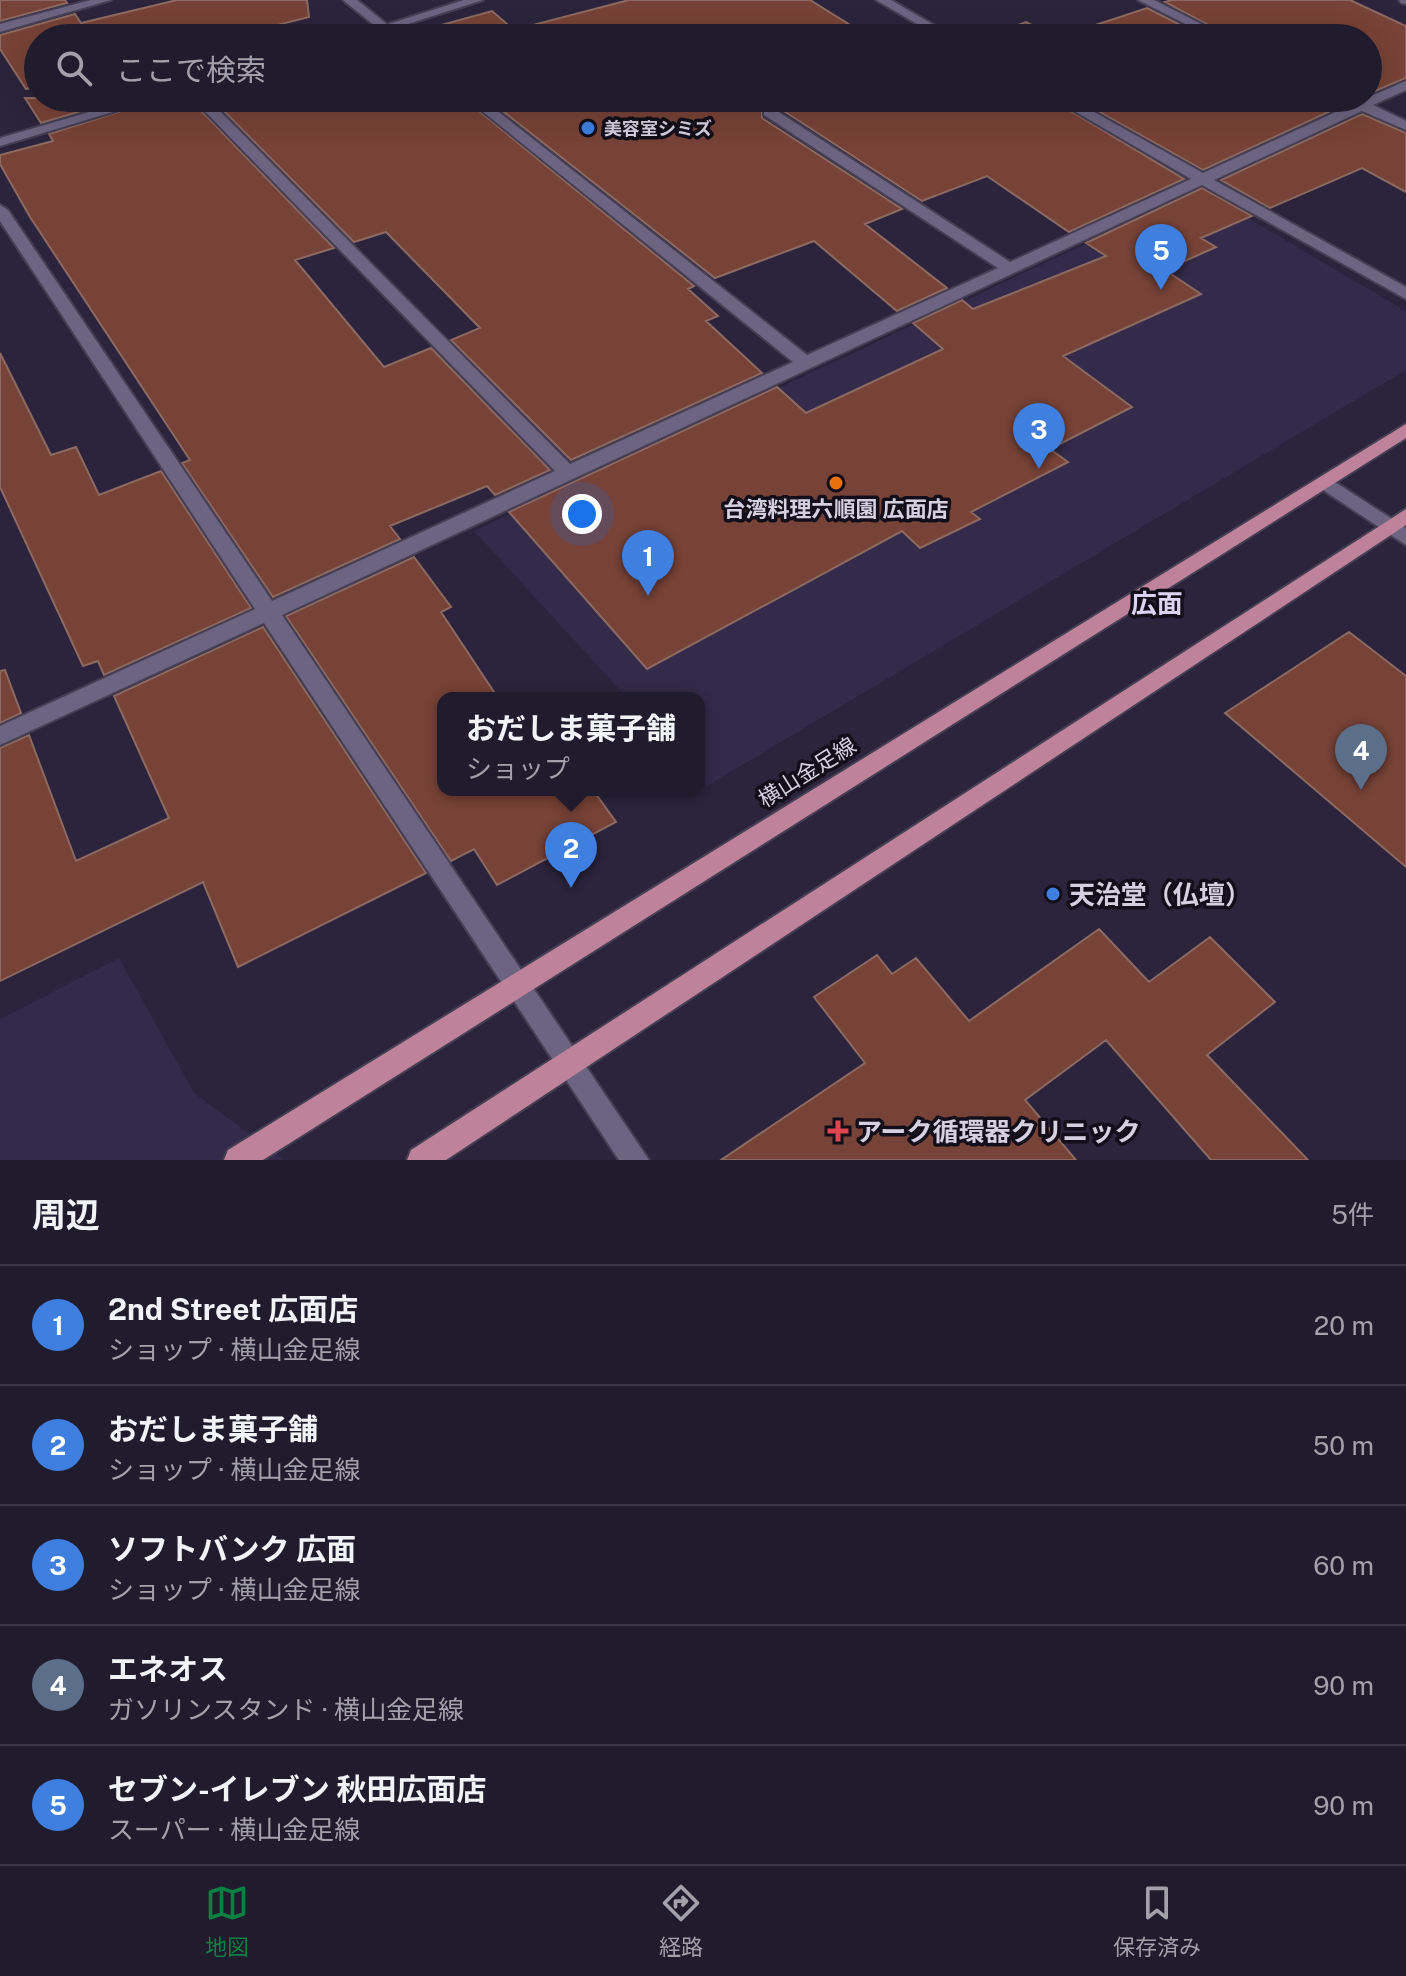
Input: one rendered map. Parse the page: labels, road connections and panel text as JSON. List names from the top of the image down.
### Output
{
  "streets": {
    "main road": ["横山金足線"]
  },
  "districts": ["広面"],
  "places": {
    "other": ["美容室シミズ", "台湾料理六順園 広面店", "天治堂（仏壇）"],
    "health": ["アーク循環器クリニック"]
  },
  "page": {
    "search": "ここで検索",
    "pins": [
      "5",
      "3",
      "1",
      "4",
      "2"
    ],
    "popup": ["おだしま菓子舗", "ショップ"],
    "heading": ["周辺", "5件"],
    "list": [
      {
        "mark": "1",
        "name": "2nd Street 広面店",
        "note": "ショップ · 横山金足線",
        "value": "20 m"
      },
      {
        "mark": "2",
        "name": "おだしま菓子舗",
        "note": "ショップ · 横山金足線",
        "value": "50 m"
      },
      {
        "mark": "3",
        "name": "ソフトバンク 広面",
        "note": "ショップ · 横山金足線",
        "value": "60 m"
      },
      {
        "mark": "4",
        "name": "エネオス",
        "note": "ガソリンスタンド · 横山金足線",
        "value": "90 m"
      },
      {
        "mark": "5",
        "name": "セブン-イレブン 秋田広面店",
        "note": "スーパー · 横山金足線",
        "value": "90 m"
      }
    ],
    "nav": ["地図", "経路", "保存済み"]
  }
}
